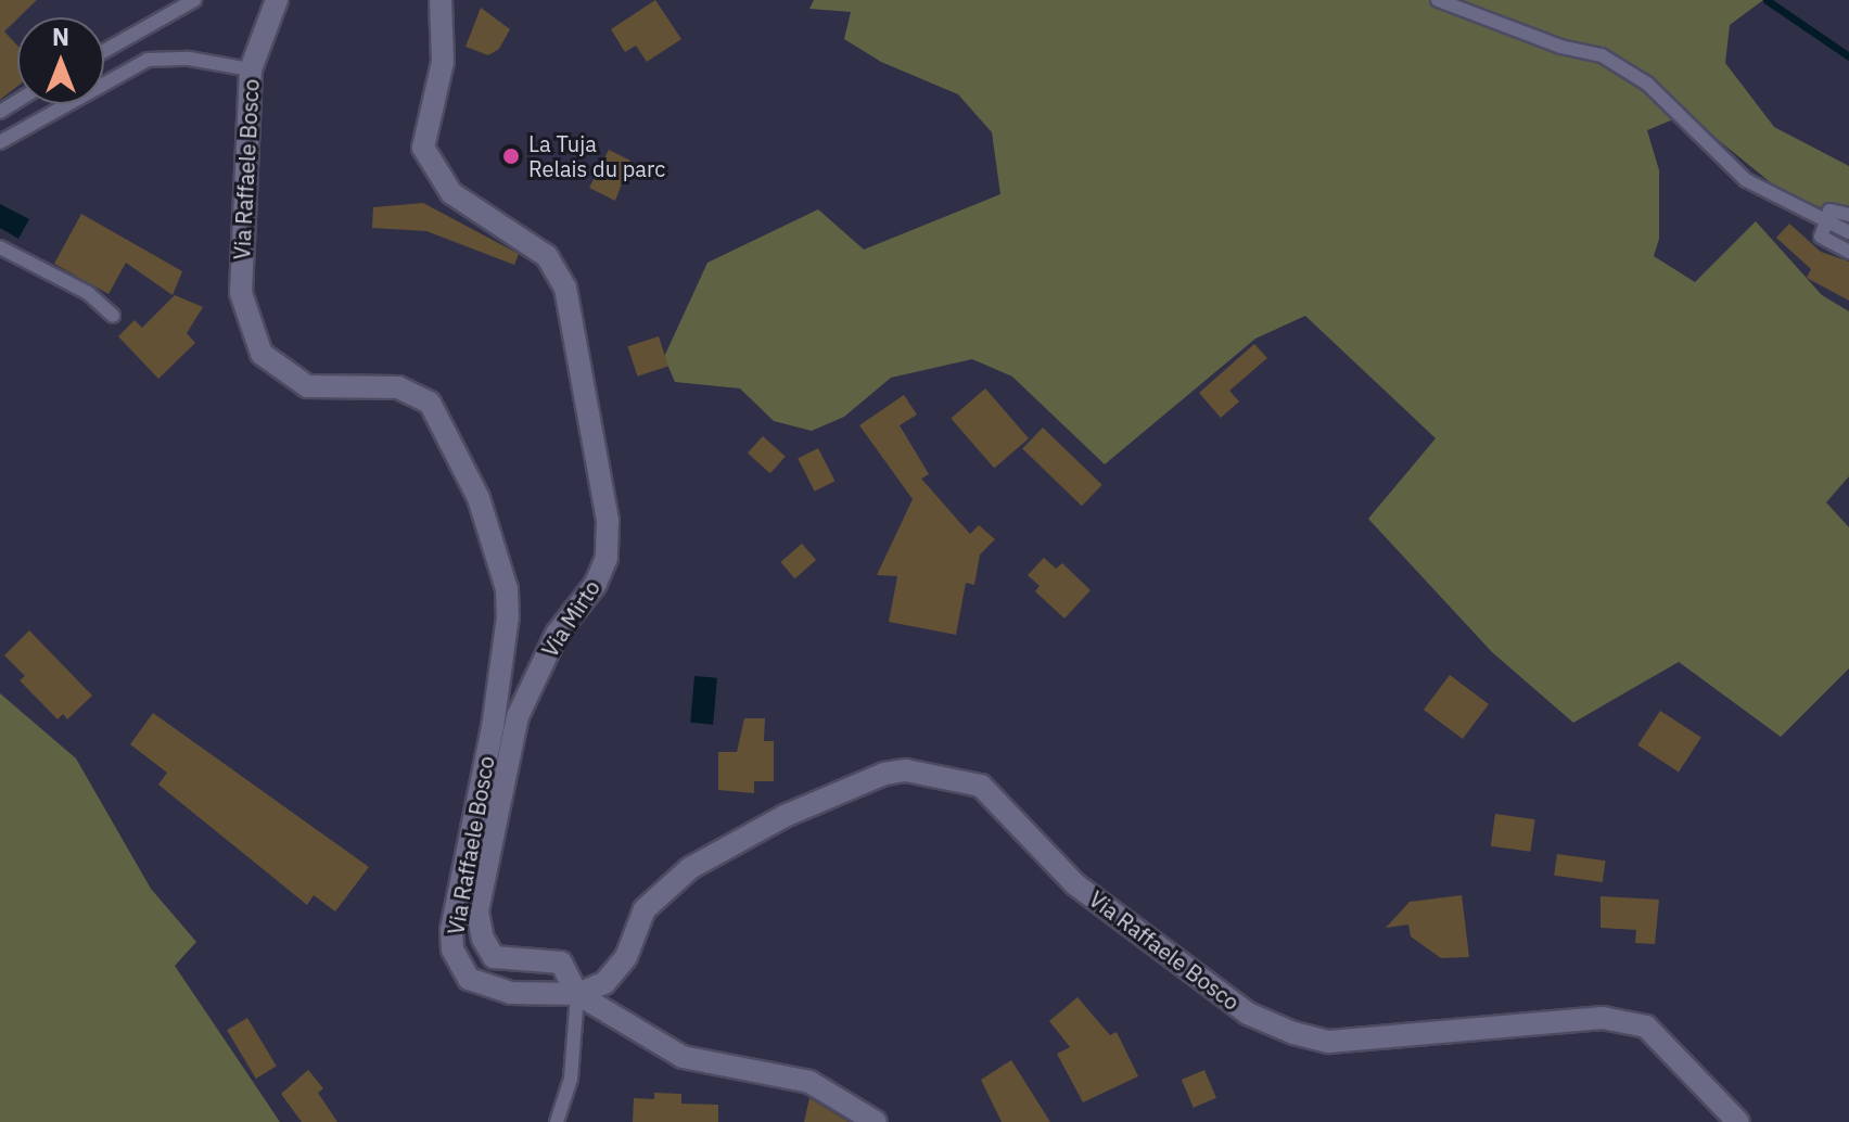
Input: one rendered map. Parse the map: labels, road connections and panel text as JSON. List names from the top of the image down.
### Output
{
  "streets": {
    "street": ["Via Raffaele Bosco", "Via Mirto"]
  },
  "crossings": [
    ["Via Raffaele Bosco", "Via Mirto"]
  ],
  "places": ["La Tuja Relais du parc"],
  "north": "top"
}
